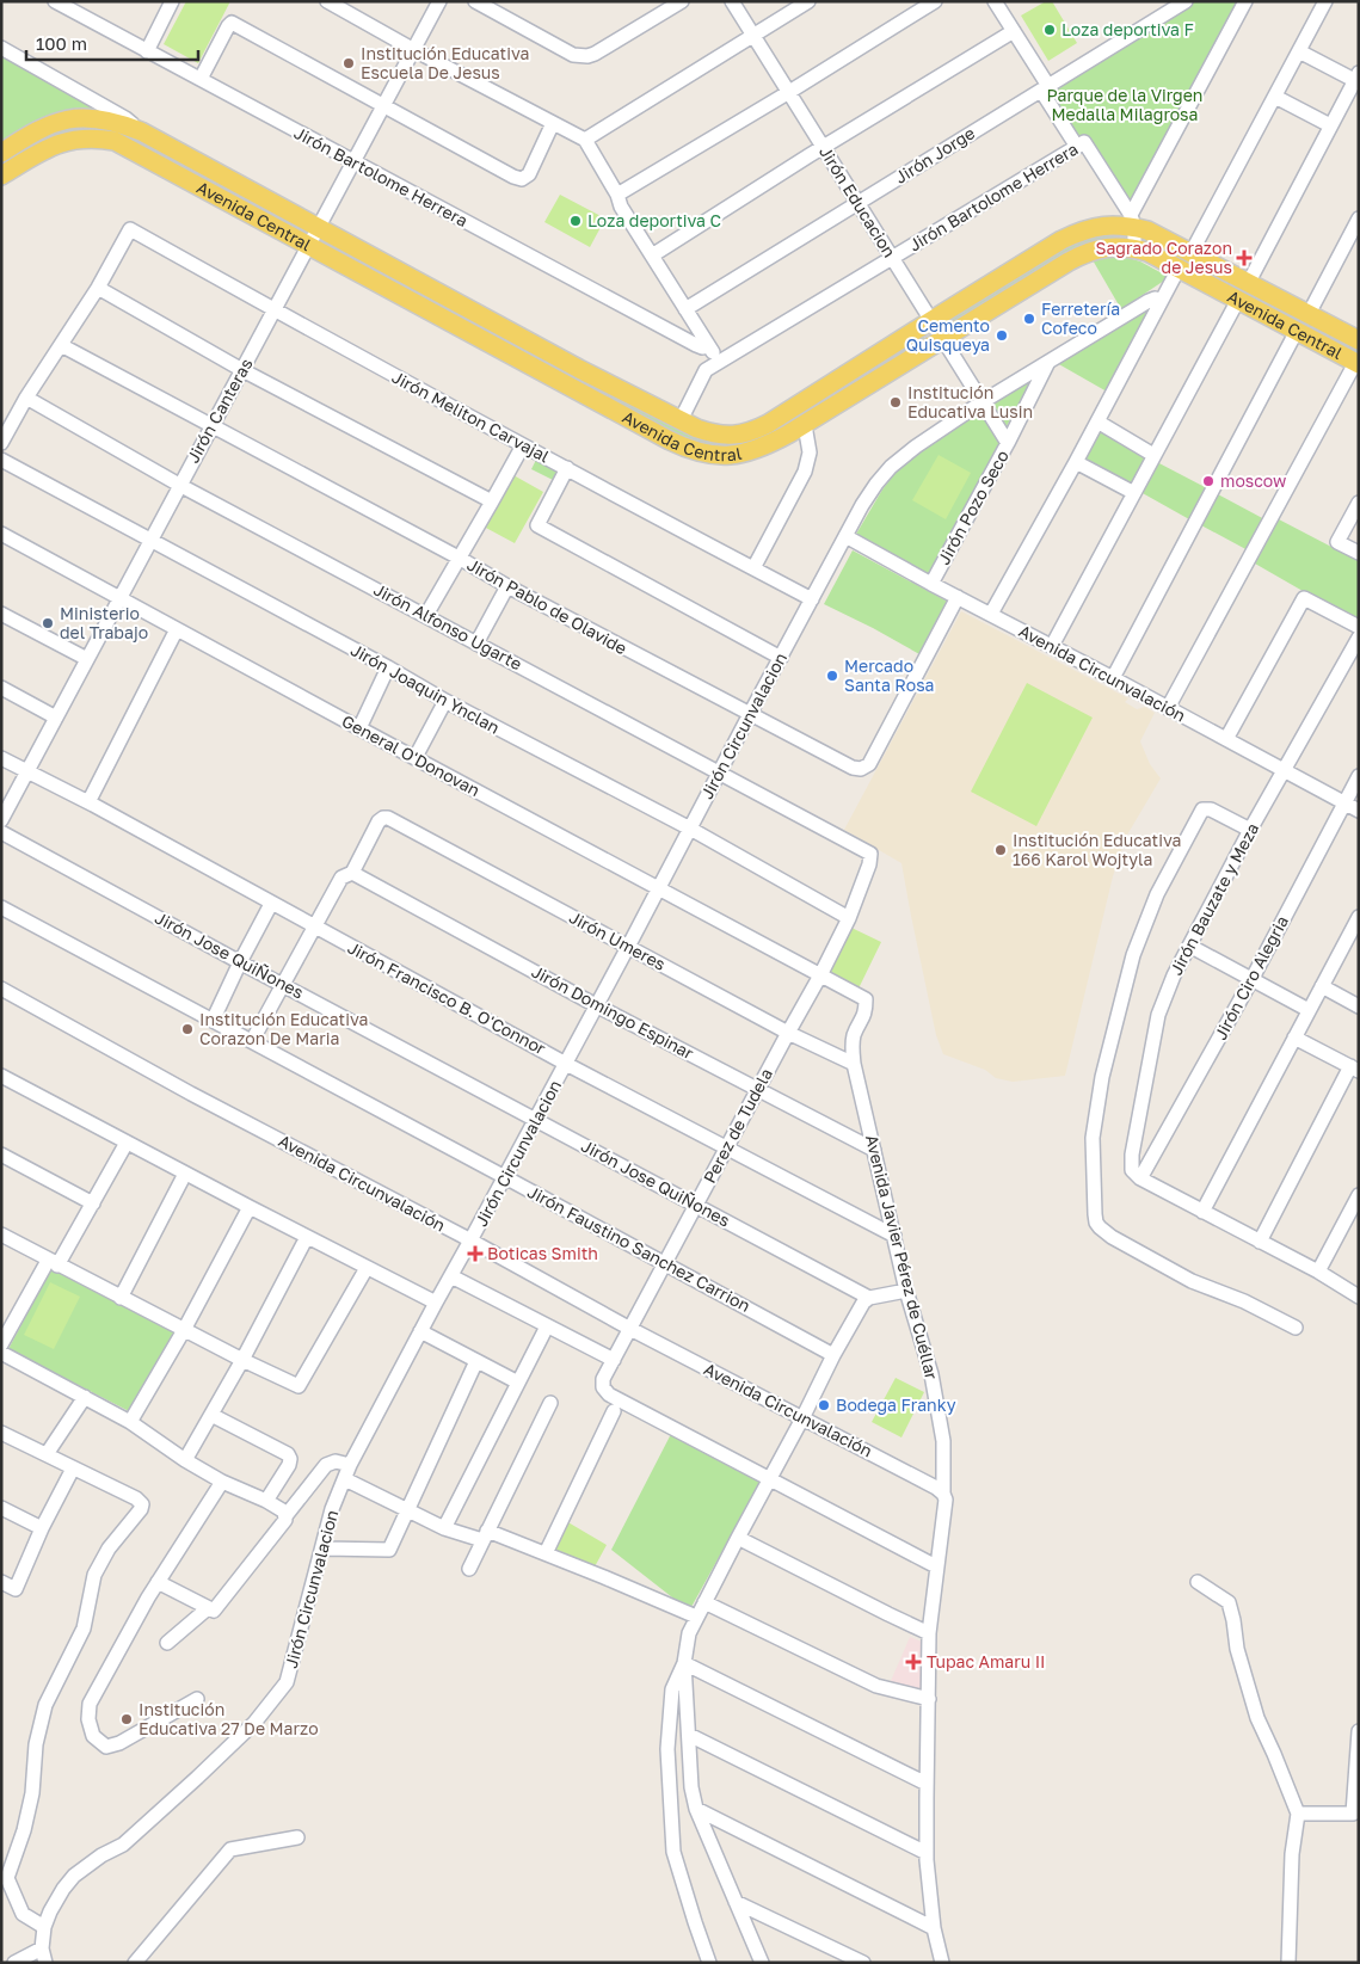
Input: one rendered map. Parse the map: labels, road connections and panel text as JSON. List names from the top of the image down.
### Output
{
  "streets": {
    "main road": ["Avenida Central"],
    "street": [
      "Jirón Jorge",
      "Jirón Bartolome Herrera",
      "Jirón Educacion",
      "Jirón Canteras",
      "Jirón Meliton Carvajal",
      "Jirón Pozo Seco",
      "Jirón Pablo de Olavide",
      "Jirón Alfonso Ugarte",
      "Avenida Circunvalación",
      "Jirón Joaquin Ynclan",
      "Jirón Circunvalacion",
      "General O'Donovan",
      "Jirón Bauzate y Meza",
      "Jirón Umeres",
      "Jirón Jose QuiÑones",
      "Jirón Ciro Alegria",
      "Jirón Francisco B. O'Connor",
      "Jirón Domingo Espinar",
      "Perez de Tudela",
      "Jirón Faustino Sanchez Carrion",
      "Avenida Javier Pérez de Cuéllar"
    ]
  },
  "crossings": [
    ["Jirón Jorge", "Jirón Educacion"],
    ["Jirón Bartolome Herrera", "Jirón Educacion"],
    ["Jirón Bartolome Herrera", "Avenida Central"],
    ["Jirón Bartolome Herrera", "Jirón Canteras"],
    ["Jirón Educacion", "Avenida Central"],
    ["Jirón Educacion", "Jirón Pozo Seco"],
    ["Jirón Educacion", "Jirón Circunvalacion"],
    ["Avenida Central", "Jirón Canteras"],
    ["Jirón Canteras", "Jirón Meliton Carvajal"],
    ["Jirón Canteras", "Jirón Pablo de Olavide"],
    ["Jirón Canteras", "Jirón Alfonso Ugarte"],
    ["Jirón Canteras", "Jirón Joaquin Ynclan"],
    ["Jirón Canteras", "General O'Donovan"],
    ["Jirón Canteras", "Jirón Francisco B. O'Connor"],
    ["Jirón Meliton Carvajal", "Jirón Circunvalacion"],
    ["Jirón Pozo Seco", "Avenida Circunvalación"],
    ["Jirón Pozo Seco", "Jirón Circunvalacion"],
    ["Jirón Pablo de Olavide", "Avenida Circunvalación"],
    ["Jirón Pablo de Olavide", "Jirón Circunvalacion"],
    ["Jirón Alfonso Ugarte", "Jirón Circunvalacion"],
    ["Jirón Alfonso Ugarte", "Perez de Tudela"],
    ["Avenida Circunvalación", "Jirón Circunvalacion"],
    ["Avenida Circunvalación", "Jirón Bauzate y Meza"],
    ["Avenida Circunvalación", "Jirón Ciro Alegria"],
    ["Avenida Circunvalación", "Perez de Tudela"],
    ["Avenida Circunvalación", "Avenida Javier Pérez de Cuéllar"],
    ["Jirón Joaquin Ynclan", "Jirón Circunvalacion"],
    ["Jirón Joaquin Ynclan", "Perez de Tudela"],
    ["Jirón Circunvalacion", "General O'Donovan"],
    ["Jirón Circunvalacion", "Jirón Umeres"],
    ["Jirón Circunvalacion", "Jirón Jose QuiÑones"],
    ["Jirón Circunvalacion", "Jirón Francisco B. O'Connor"],
    ["Jirón Circunvalacion", "Jirón Domingo Espinar"],
    ["Jirón Circunvalacion", "Jirón Faustino Sanchez Carrion"],
    ["General O'Donovan", "Perez de Tudela"],
    ["General O'Donovan", "Avenida Javier Pérez de Cuéllar"],
    ["Jirón Bauzate y Meza", "Jirón Ciro Alegria"],
    ["Jirón Umeres", "Jirón Domingo Espinar"],
    ["Jirón Umeres", "Perez de Tudela"],
    ["Jirón Umeres", "Avenida Javier Pérez de Cuéllar"],
    ["Jirón Jose QuiÑones", "Perez de Tudela"],
    ["Jirón Francisco B. O'Connor", "Perez de Tudela"],
    ["Jirón Francisco B. O'Connor", "Avenida Javier Pérez de Cuéllar"],
    ["Jirón Domingo Espinar", "Perez de Tudela"],
    ["Jirón Domingo Espinar", "Avenida Javier Pérez de Cuéllar"],
    ["Perez de Tudela", "Jirón Faustino Sanchez Carrion"],
    ["Perez de Tudela", "Avenida Javier Pérez de Cuéllar"]
  ],
  "parks": ["Parque de la Virgen Medalla Milagrosa"],
  "places": {
    "other": [
      "Loza deportiva F",
      "Institución Educativa Escuela De Jesus",
      "Loza deportiva C",
      "Ferretería Cofeco",
      "Cemento Quisqueya",
      "Institución Educativa Lusin",
      "moscow",
      "Ministerio del Trabajo",
      "Mercado Santa Rosa",
      "Institución Educativa 166 Karol Wojtyla",
      "Institución Educativa Corazon De Maria",
      "Bodega Franky",
      "Institución Educativa 27 De Marzo"
    ],
    "health": ["Sagrado Corazon de Jesus", "Boticas Smith", "Tupac Amaru II"]
  },
  "scale_bar": "100 m"
}
